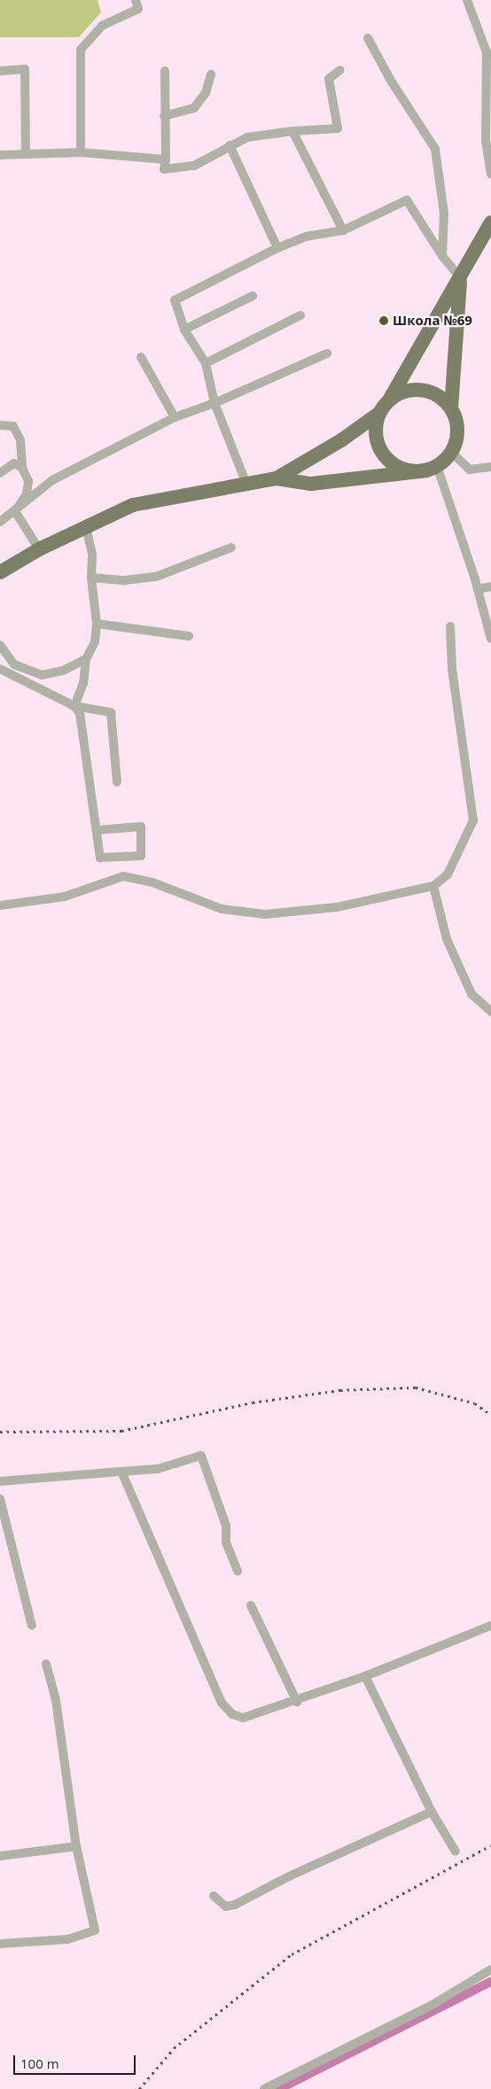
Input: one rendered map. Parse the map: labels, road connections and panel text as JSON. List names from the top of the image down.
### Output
{
  "places": ["Школа №69"],
  "scale_bar": "100 m"
}
